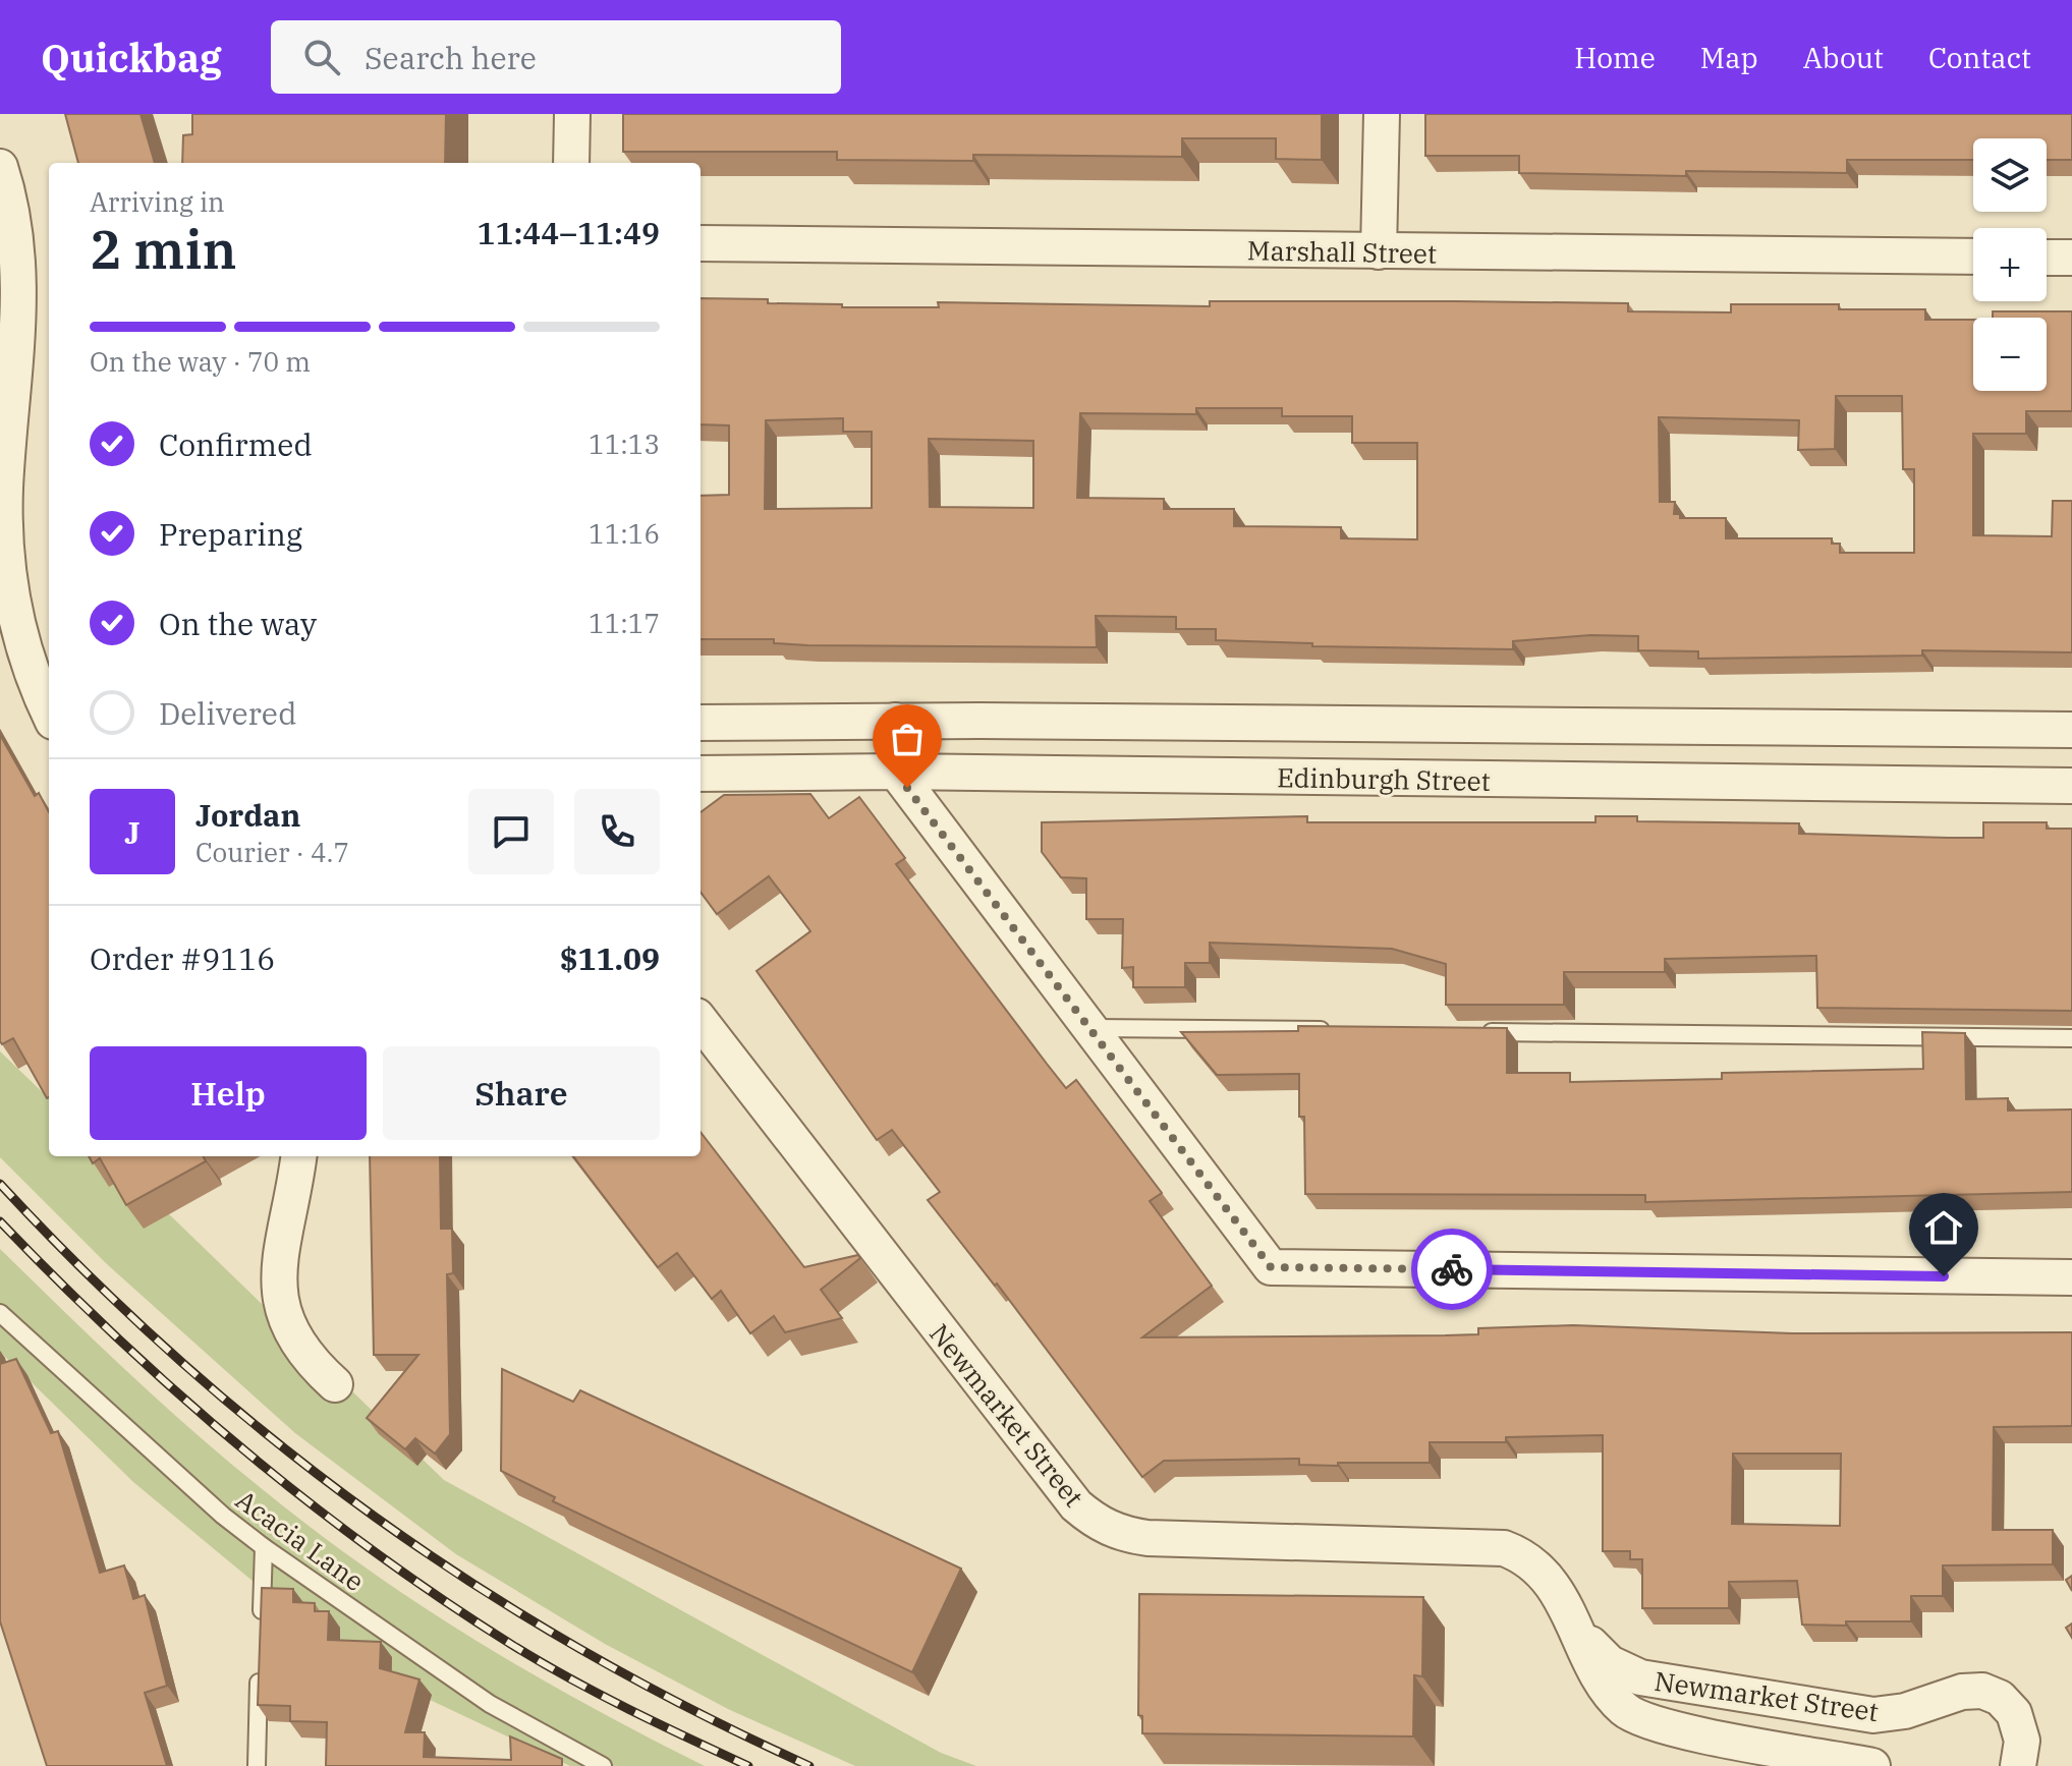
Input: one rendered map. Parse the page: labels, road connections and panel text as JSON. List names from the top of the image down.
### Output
{
  "streets": {
    "street": ["Marshall Street", "Edinburgh Street", "Newmarket Street"],
    "lane": ["Acacia Lane"]
  },
  "page": {
    "header": "Quickbag",
    "search": "Search here",
    "nav": [
      "Home",
      "Map",
      "About",
      "Contact"
    ],
    "map_buttons": ["+", "−"],
    "heading": ["2 min", "Arriving in", "11:44–11:49"],
    "panel": [
      "Jordan",
      "Courier · 4.7",
      "Order #9116",
      "$11.09"
    ],
    "bar": "On the way · 70 m",
    "list": [
      ["Confirmed", "11:13"],
      ["Preparing", "11:16"],
      ["On the way", "11:17"],
      "Delivered"
    ],
    "round": "J",
    "buttons": ["Help", "Share"]
  }
}
